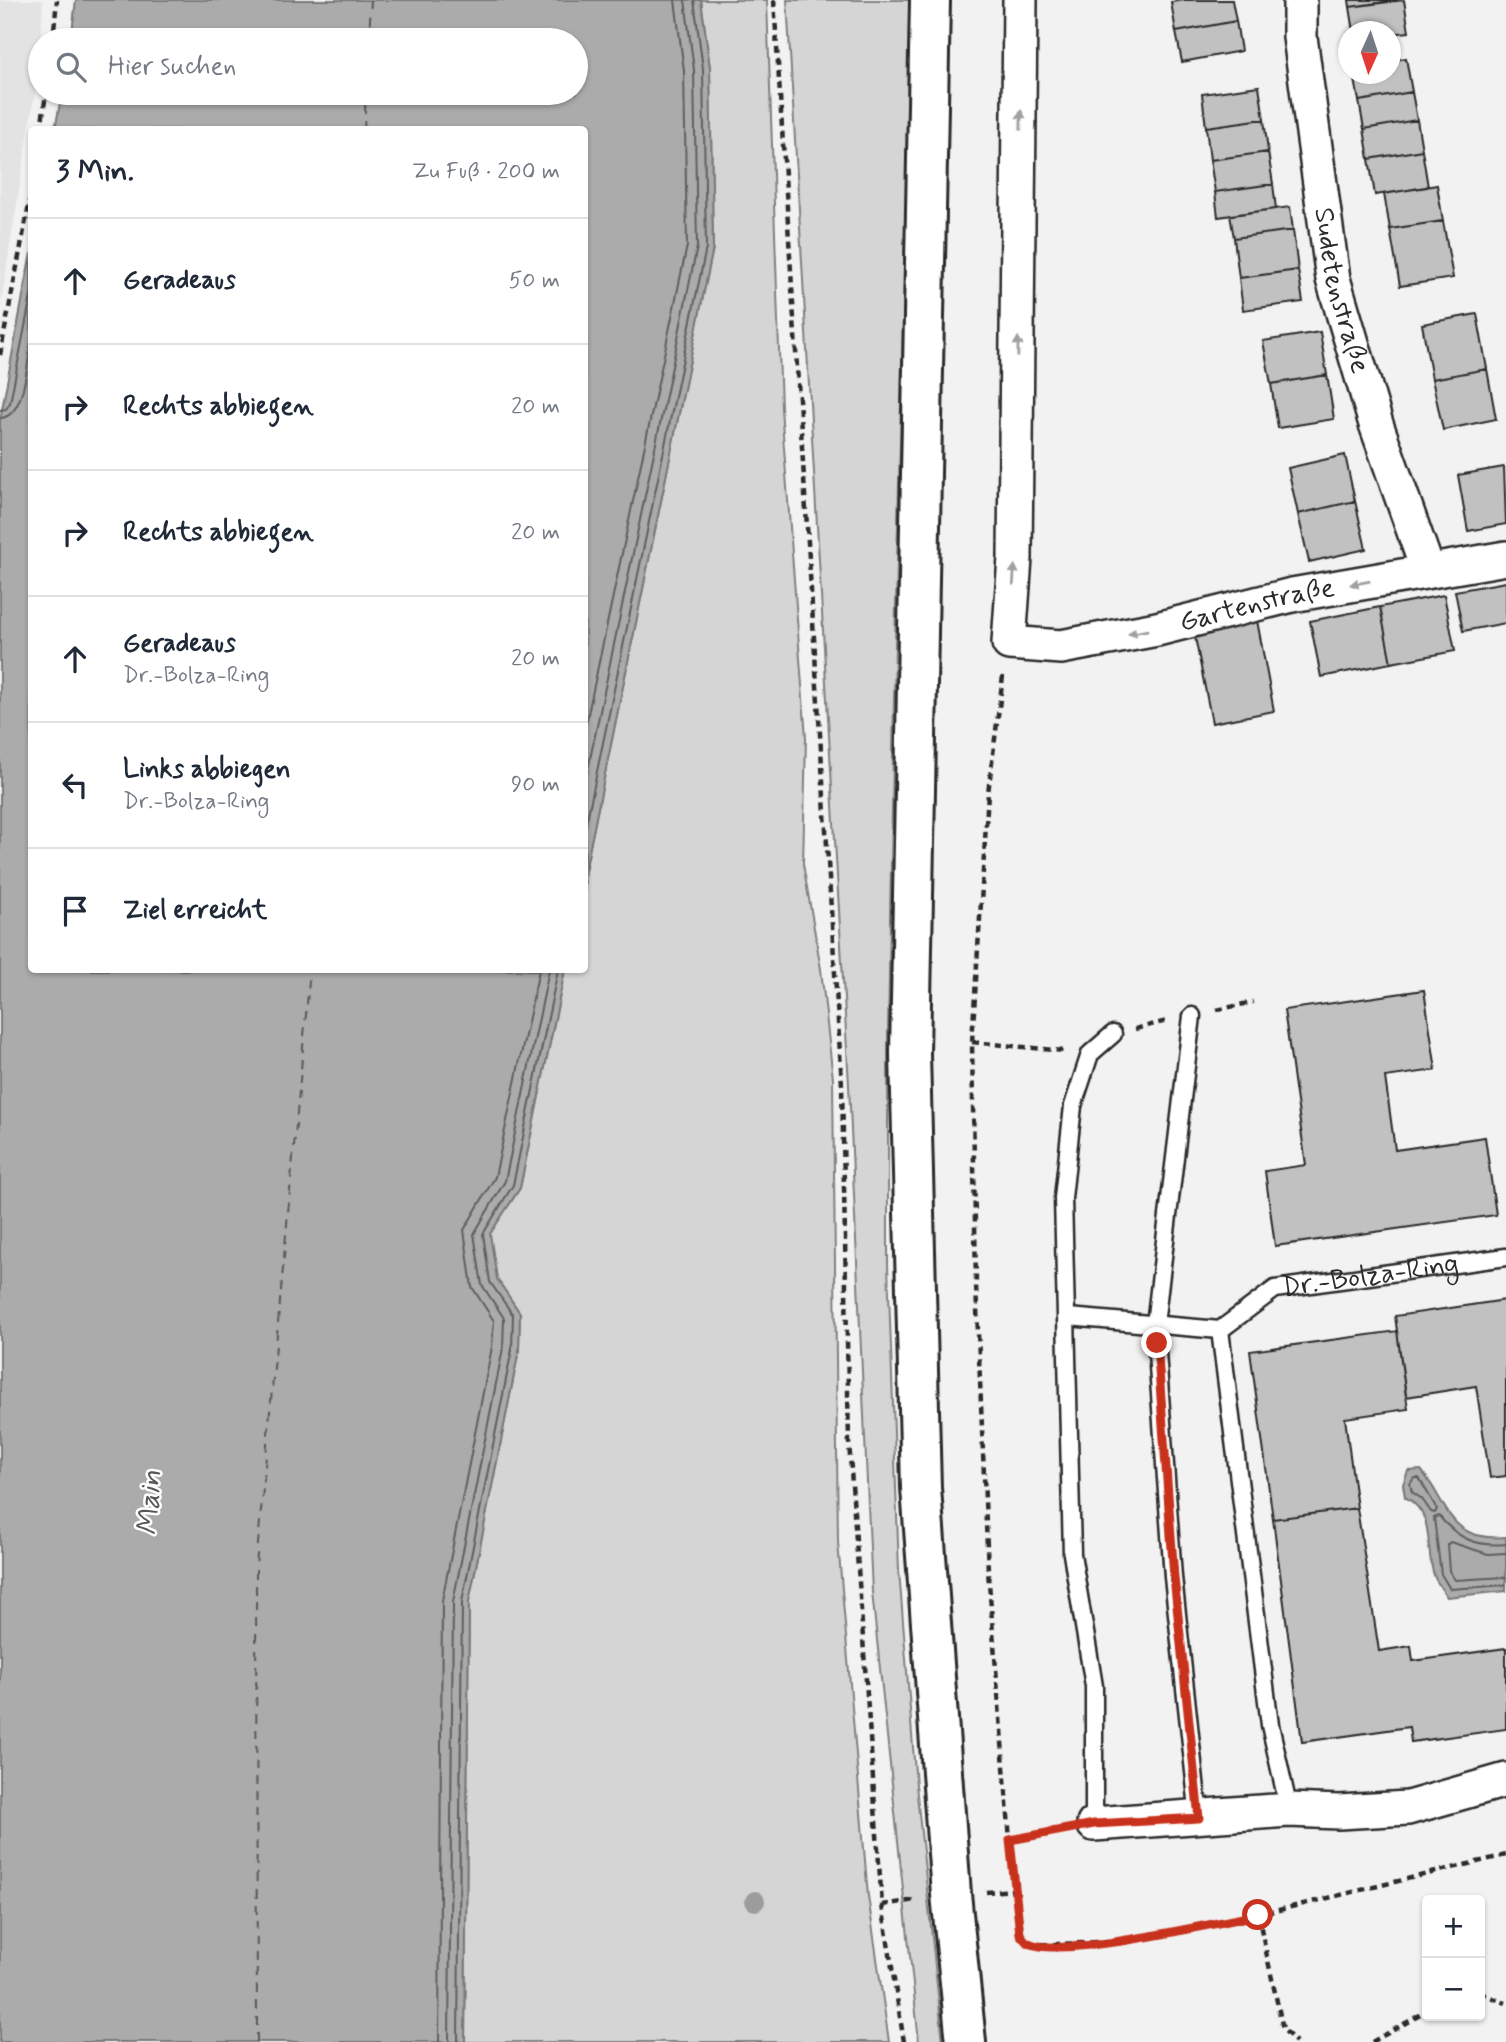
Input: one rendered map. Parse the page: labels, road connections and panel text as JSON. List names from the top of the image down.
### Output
{
  "streets": {
    "street": ["Sudetenstraße", "Gartenstraße"],
    "lane": ["Dr.-Bolza-Ring"]
  },
  "crossings": [
    ["Sudetenstraße", "Gartenstraße"]
  ],
  "one_way": ["Gartenstraße"],
  "water": ["Main"],
  "north": "bottom",
  "page": {
    "search": "Hier suchen",
    "heading": ["3 Min.", "Zu Fuß · 200 m"],
    "list": [
      ["Geradeaus", "50 m"],
      ["Rechts abbiegen", "20 m"],
      ["Rechts abbiegen", "20 m"],
      ["Geradeaus", "Dr.-Bolza-Ring", "20 m"],
      ["Links abbiegen", "Dr.-Bolza-Ring", "90 m"],
      "Ziel erreicht"
    ],
    "map_buttons": ["+", "−"]
  }
}
